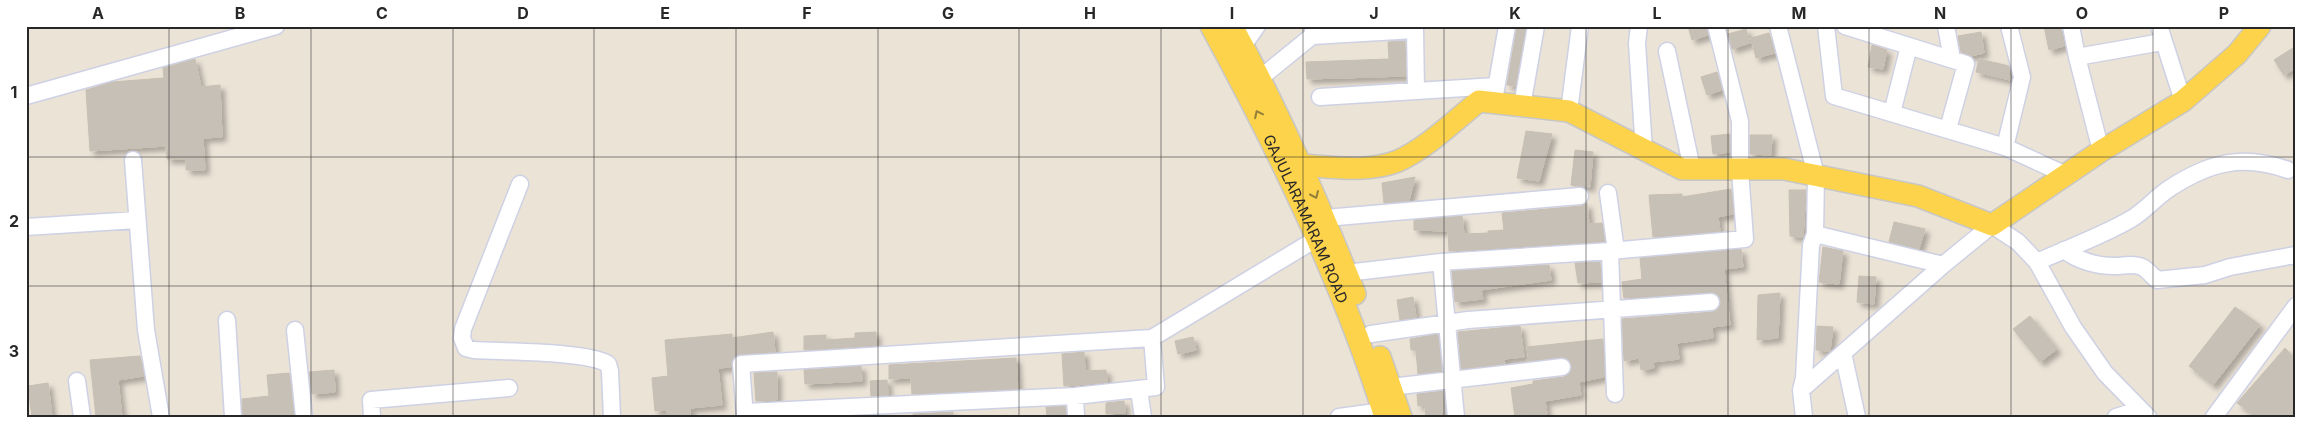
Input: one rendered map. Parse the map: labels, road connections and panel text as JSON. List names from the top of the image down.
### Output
{
  "streets": {
    "main road": ["GAJULARAMARAM ROAD"]
  },
  "grid": {
    "columns": [
      "A",
      "B",
      "C",
      "D",
      "E",
      "F",
      "G",
      "H",
      "I",
      "J",
      "K",
      "L",
      "M",
      "N",
      "O",
      "P"
    ],
    "rows": ["1", "2", "3"]
  }
}
